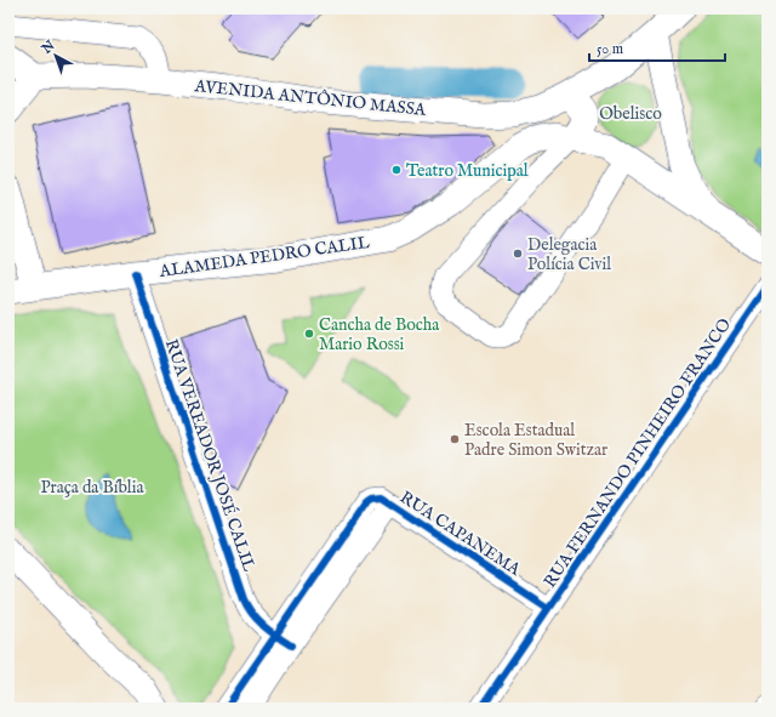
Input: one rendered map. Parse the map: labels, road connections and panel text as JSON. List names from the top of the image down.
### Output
{
  "streets": {
    "main road": ["AVENIDA ANTÔNIO MASSA", "ALAMEDA PEDRO CALIL"],
    "street": ["RUA FERNANDO PINHEIRO FRANCO", "RUA VEREADOR JOSÉ CALIL", "RUA CAPANEMA"]
  },
  "crossings": [
    ["ALAMEDA PEDRO CALIL", "RUA VEREADOR JOSÉ CALIL"],
    ["RUA FERNANDO PINHEIRO FRANCO", "RUA CAPANEMA"],
    ["RUA VEREADOR JOSÉ CALIL", "RUA CAPANEMA"]
  ],
  "parks": ["Obelisco", "Praça da Bíblia"],
  "places": [
    "Teatro Municipal",
    "Delegacia Polícia Civil",
    "Cancha de Bocha Mario Rossi",
    "Escola Estadual Padre Simon Switzar"
  ],
  "scale_bar": "50 m",
  "north": "top left"
}
